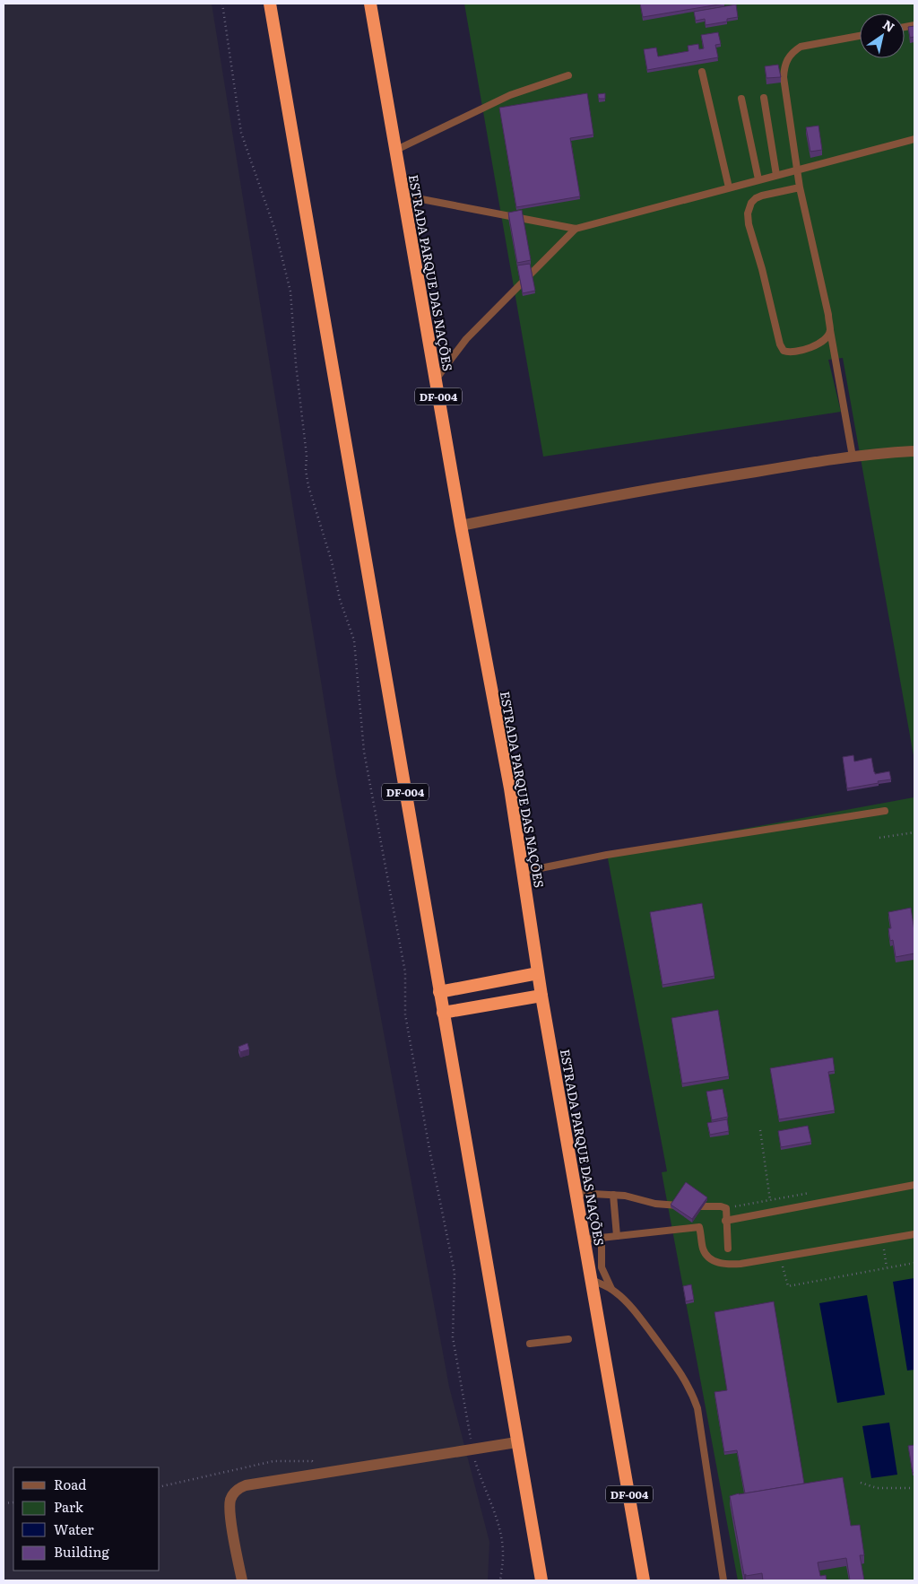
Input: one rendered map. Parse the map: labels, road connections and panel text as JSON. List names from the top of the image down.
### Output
{
  "streets": {
    "highway": ["ESTRADA PARQUE DAS NAÇÕES", "DF-004"]
  },
  "legend": [
    "Road",
    "Park",
    "Water",
    "Building"
  ],
  "north": "top right"
}
